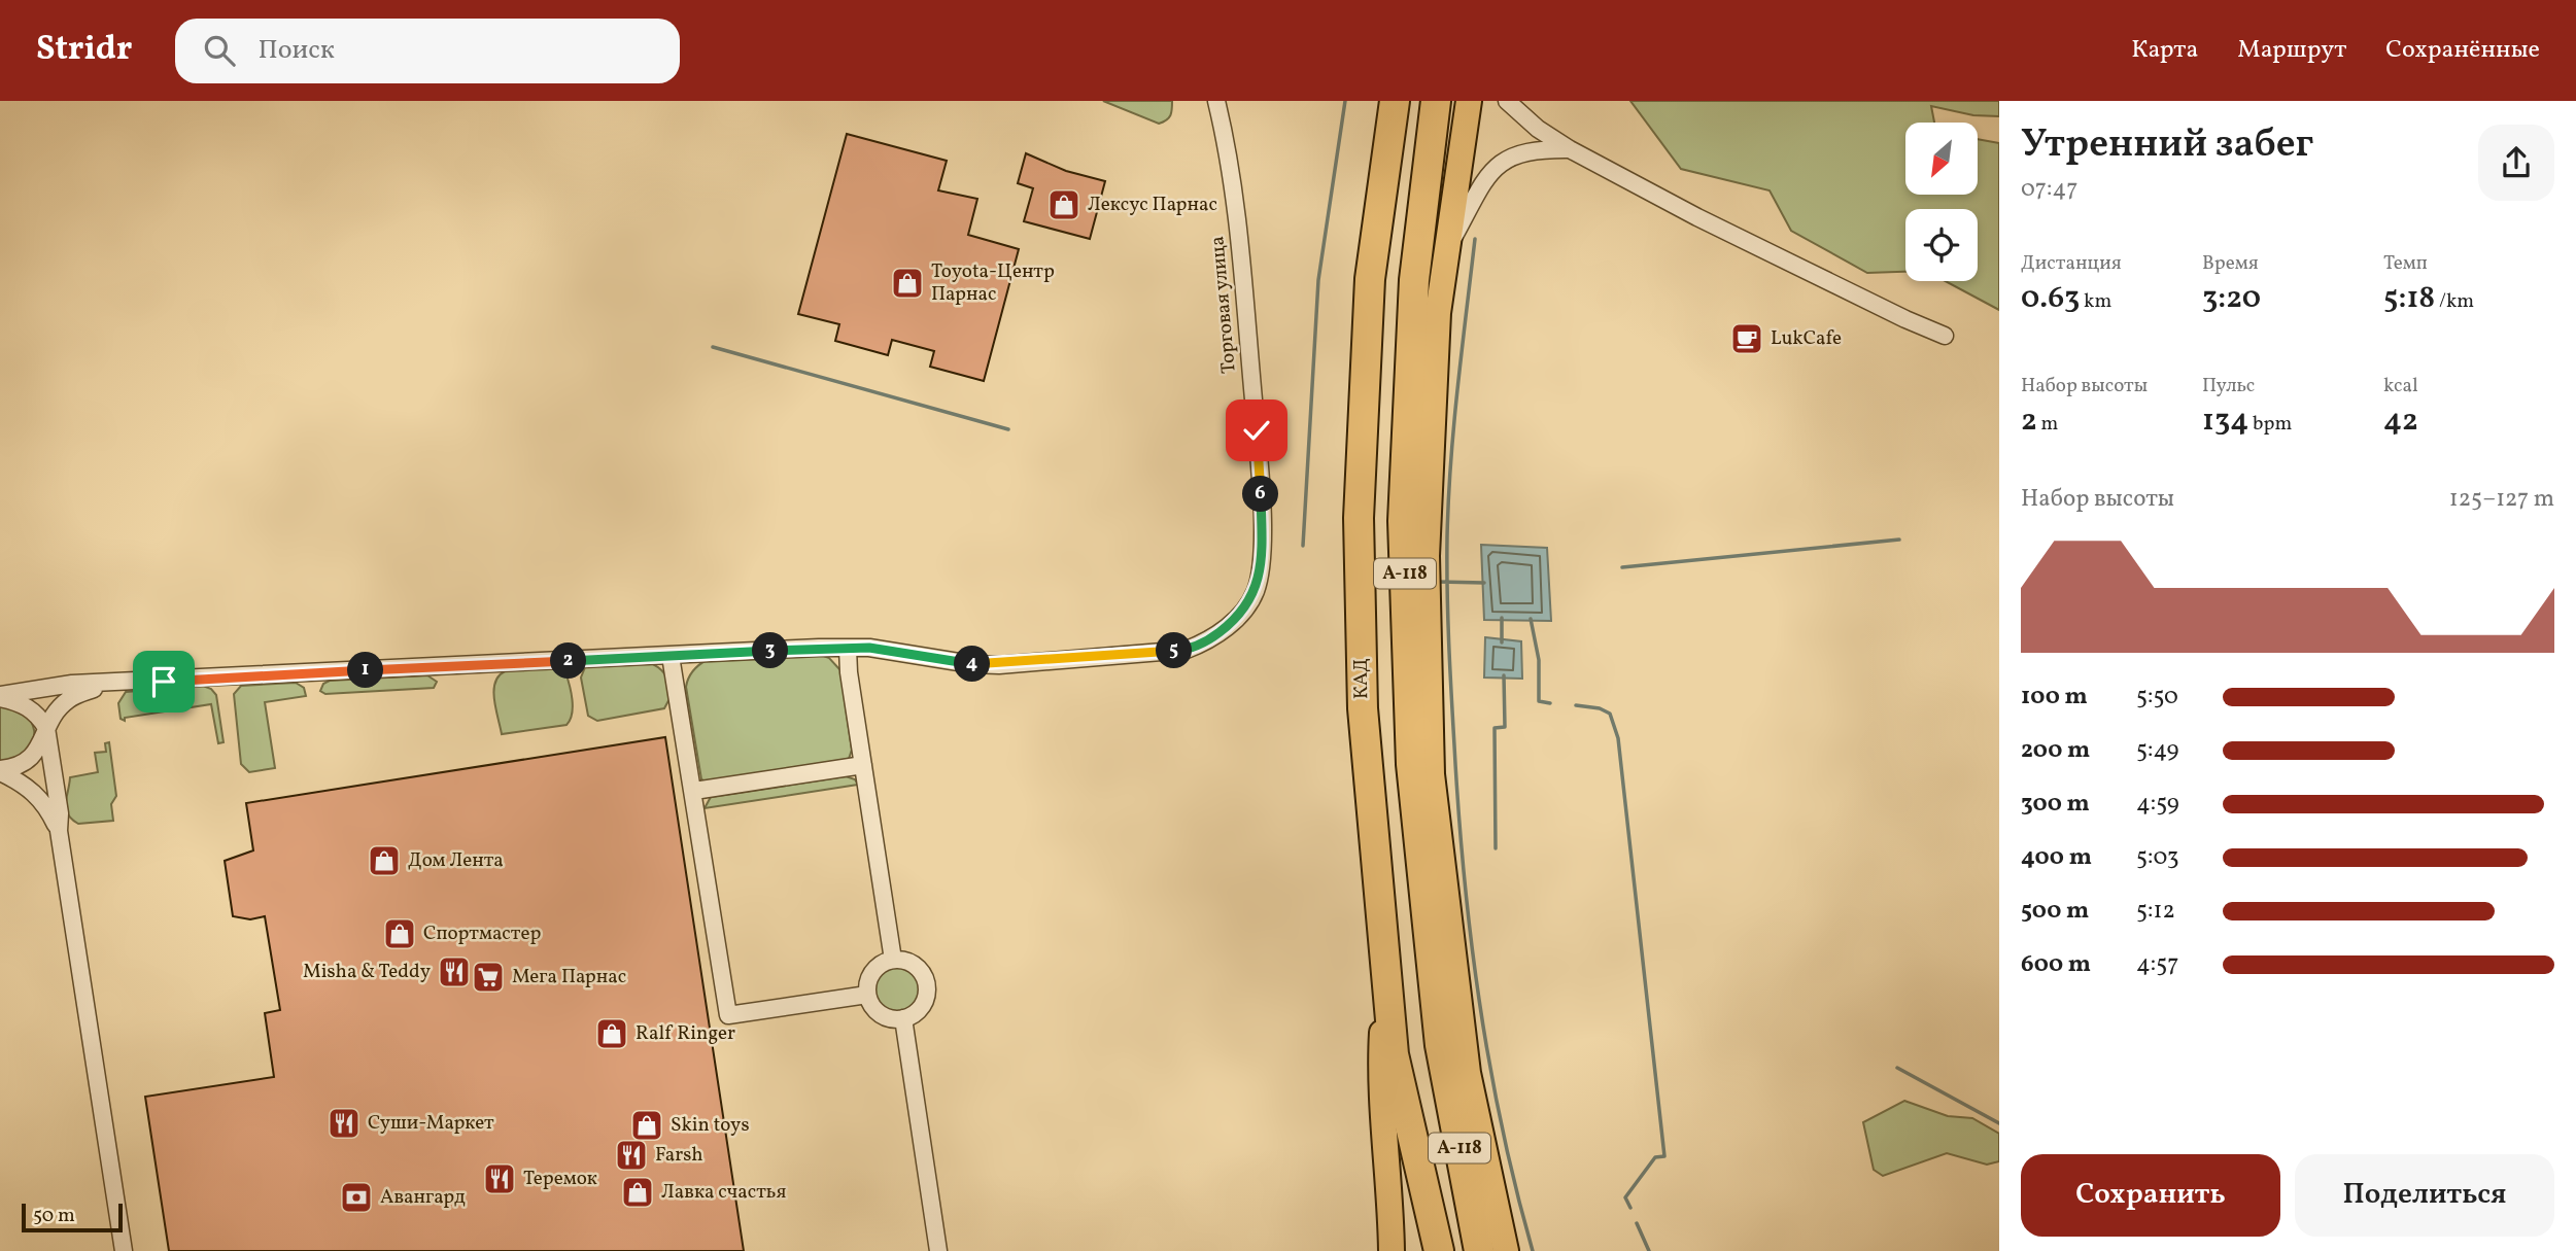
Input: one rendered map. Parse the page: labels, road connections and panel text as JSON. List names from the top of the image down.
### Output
{
  "streets": {
    "highway": ["А-118", "КАД"],
    "street": ["Торговая улица"]
  },
  "places": {
    "shop": [
      "Лексус Парнас",
      "Toyota-Центр Парнас",
      "Дом Лента",
      "Спортмастер",
      "Ralf Ringer",
      "Skin toys",
      "Лавка счастья"
    ],
    "cafe": ["LukCafe"],
    "restaurant": [
      "Misha & Teddy",
      "Суши-Маркет",
      "Farsh",
      "Теремок"
    ],
    "supermarket": ["Мега Парнас"],
    "bank": ["Авангард"]
  },
  "scale_bar": "50 m",
  "north": "bottom left",
  "page": {
    "header": "Stridr",
    "search": "Поиск",
    "nav": ["Карта", "Маршрут", "Сохранённые"],
    "heading": ["Утренний забег", "07:47"],
    "stats": [
      ["Дистанция", "0.63 km"],
      ["Время", "3:20"],
      ["Темп", "5:18 /km"],
      ["Набор высоты", "2 m"],
      ["Пульс", "134 bpm"],
      ["kcal", "42"]
    ],
    "chart": ["Набор высоты", "125–127 m"],
    "pins": [
      "6",
      "3",
      "5",
      "2",
      "4",
      "1"
    ],
    "list": [
      {
        "name": "100 m",
        "note": "5:50"
      },
      {
        "name": "200 m",
        "note": "5:49"
      },
      {
        "name": "300 m",
        "note": "4:59"
      },
      {
        "name": "400 m",
        "note": "5:03"
      },
      {
        "name": "500 m",
        "note": "5:12"
      },
      {
        "name": "600 m",
        "note": "4:57"
      }
    ],
    "buttons": ["Сохранить", "Поделиться"],
    "scale": "50 m"
  }
}
